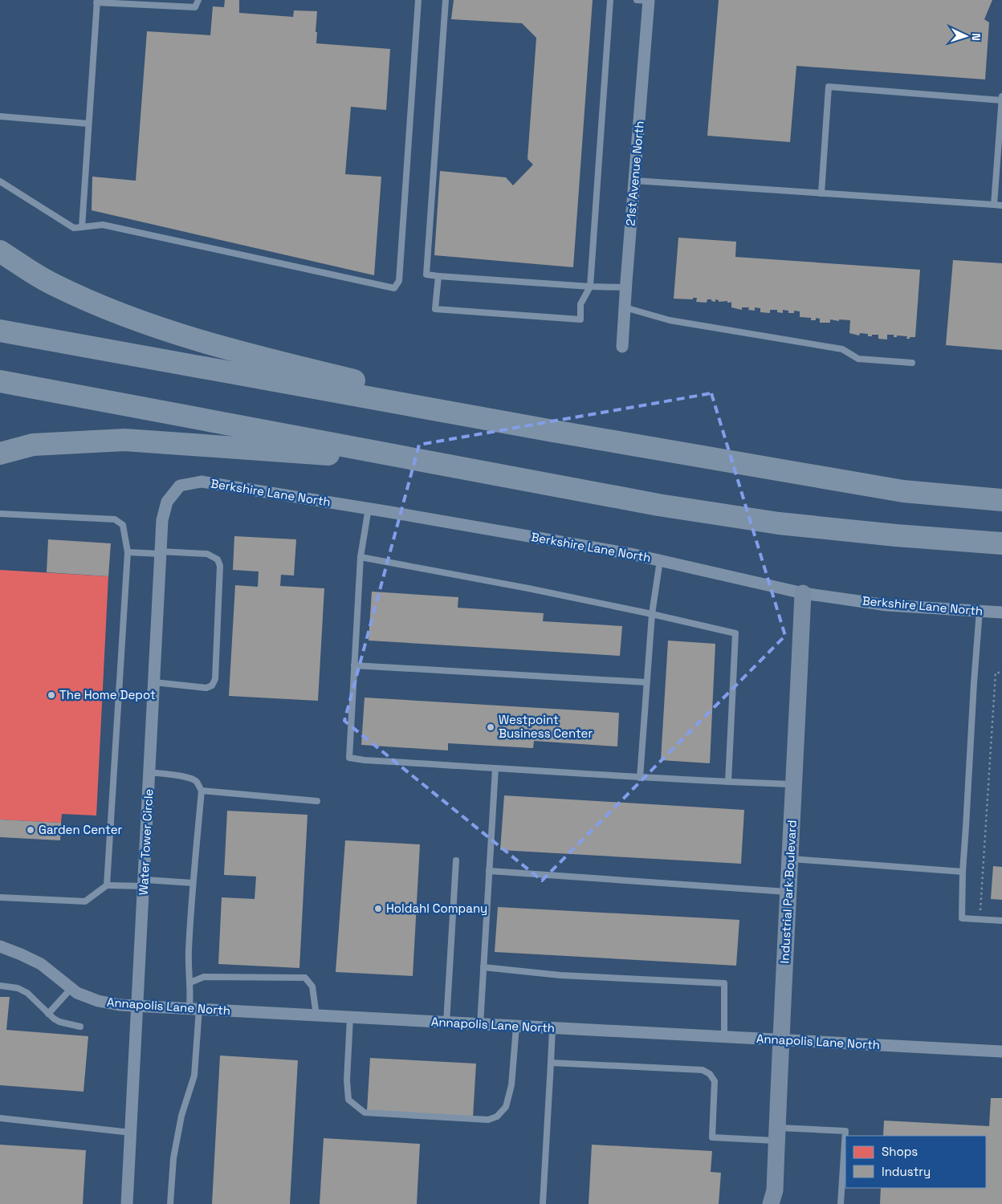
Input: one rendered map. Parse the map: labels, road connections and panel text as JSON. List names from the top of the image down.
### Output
{
  "streets": {
    "street": [
      "21st Avenue North",
      "Berkshire Lane North",
      "Water Tower Circle",
      "Industrial Park Boulevard",
      "Annapolis Lane North"
    ]
  },
  "crossings": [
    ["Berkshire Lane North", "Water Tower Circle"],
    ["Berkshire Lane North", "Industrial Park Boulevard"],
    ["Water Tower Circle", "Annapolis Lane North"],
    ["Industrial Park Boulevard", "Annapolis Lane North"]
  ],
  "places": [
    "The Home Depot",
    "Westpoint Business Center",
    "Garden Center",
    "Holdahl Company"
  ],
  "legend": ["Shops", "Industry"],
  "north": "right"
}
